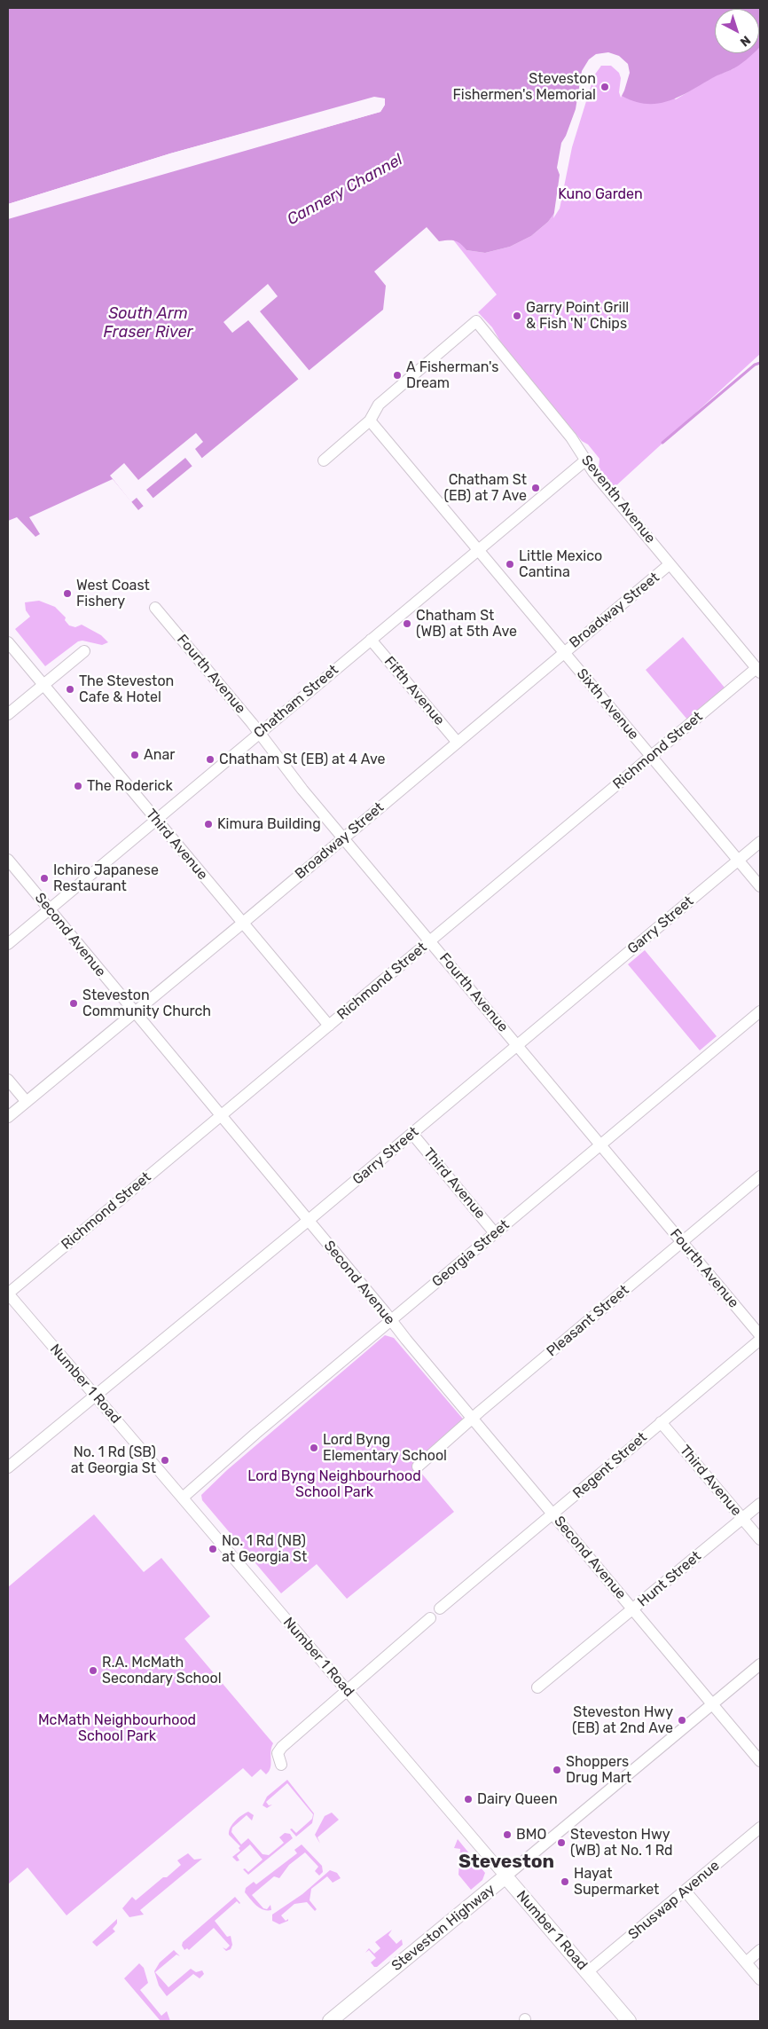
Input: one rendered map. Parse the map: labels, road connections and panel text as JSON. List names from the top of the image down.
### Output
{
  "streets": {
    "main road": ["Number 1 Road", "Steveston Highway"],
    "street": [
      "Seventh Avenue",
      "Broadway Street",
      "Fourth Avenue",
      "Fifth Avenue",
      "Chatham Street",
      "Sixth Avenue",
      "Richmond Street",
      "Third Avenue",
      "Garry Street",
      "Second Avenue",
      "Georgia Street",
      "Pleasant Street",
      "Regent Street",
      "Hunt Street",
      "Shuswap Avenue"
    ]
  },
  "crossings": [
    ["Seventh Avenue", "Broadway Street"],
    ["Seventh Avenue", "Chatham Street"],
    ["Seventh Avenue", "Sixth Avenue"],
    ["Seventh Avenue", "Richmond Street"],
    ["Broadway Street", "Fourth Avenue"],
    ["Broadway Street", "Fifth Avenue"],
    ["Broadway Street", "Sixth Avenue"],
    ["Broadway Street", "Third Avenue"],
    ["Broadway Street", "Second Avenue"],
    ["Fourth Avenue", "Chatham Street"],
    ["Fourth Avenue", "Richmond Street"],
    ["Fourth Avenue", "Garry Street"],
    ["Fourth Avenue", "Georgia Street"],
    ["Fourth Avenue", "Pleasant Street"],
    ["Fifth Avenue", "Chatham Street"],
    ["Chatham Street", "Sixth Avenue"],
    ["Chatham Street", "Third Avenue"],
    ["Chatham Street", "Second Avenue"],
    ["Sixth Avenue", "Richmond Street"],
    ["Sixth Avenue", "Garry Street"],
    ["Richmond Street", "Third Avenue"],
    ["Richmond Street", "Second Avenue"],
    ["Richmond Street", "Number 1 Road"],
    ["Third Avenue", "Garry Street"],
    ["Third Avenue", "Georgia Street"],
    ["Third Avenue", "Regent Street"],
    ["Third Avenue", "Hunt Street"],
    ["Garry Street", "Second Avenue"],
    ["Garry Street", "Number 1 Road"],
    ["Second Avenue", "Georgia Street"],
    ["Second Avenue", "Pleasant Street"],
    ["Second Avenue", "Regent Street"],
    ["Second Avenue", "Hunt Street"],
    ["Second Avenue", "Steveston Highway"],
    ["Georgia Street", "Number 1 Road"],
    ["Number 1 Road", "Shuswap Avenue"],
    ["Number 1 Road", "Steveston Highway"]
  ],
  "districts": ["Steveston"],
  "water": ["Cannery Channel", "South Arm Fraser River"],
  "parks": ["Kuno Garden", "Lord Byng Neighbourhood School Park", "McMath Neighbourhood School Park"],
  "places": [
    "Steveston Fishermen's Memorial",
    "Garry Point Grill & Fish 'N' Chips",
    "A Fisherman's Dream",
    "Chatham St (EB) at 7 Ave",
    "Little Mexico Cantina",
    "West Coast Fishery",
    "Chatham St (WB) at 5th Ave",
    "The Steveston Cafe & Hotel",
    "Anar",
    "Chatham St (EB) at 4 Ave",
    "The Roderick",
    "Kimura Building",
    "Ichiro Japanese Restaurant",
    "Steveston Community Church",
    "Lord Byng Elementary School",
    "No. 1 Rd (SB) at Georgia St",
    "No. 1 Rd (NB) at Georgia St",
    "R.A. McMath Secondary School",
    "Steveston Hwy (EB) at 2nd Ave",
    "Shoppers Drug Mart",
    "Dairy Queen",
    "BMO",
    "Steveston Hwy (WB) at No. 1 Rd",
    "Hayat Supermarket"
  ],
  "north": "bottom right"
}
